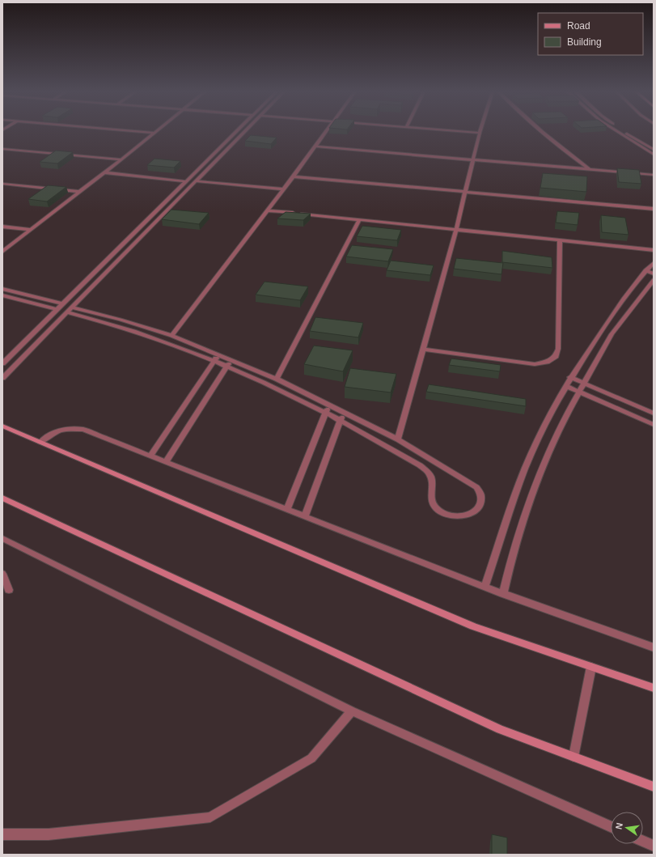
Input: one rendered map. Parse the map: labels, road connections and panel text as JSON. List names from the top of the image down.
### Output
{
  "legend": ["Road", "Building"],
  "north": "left"
}
